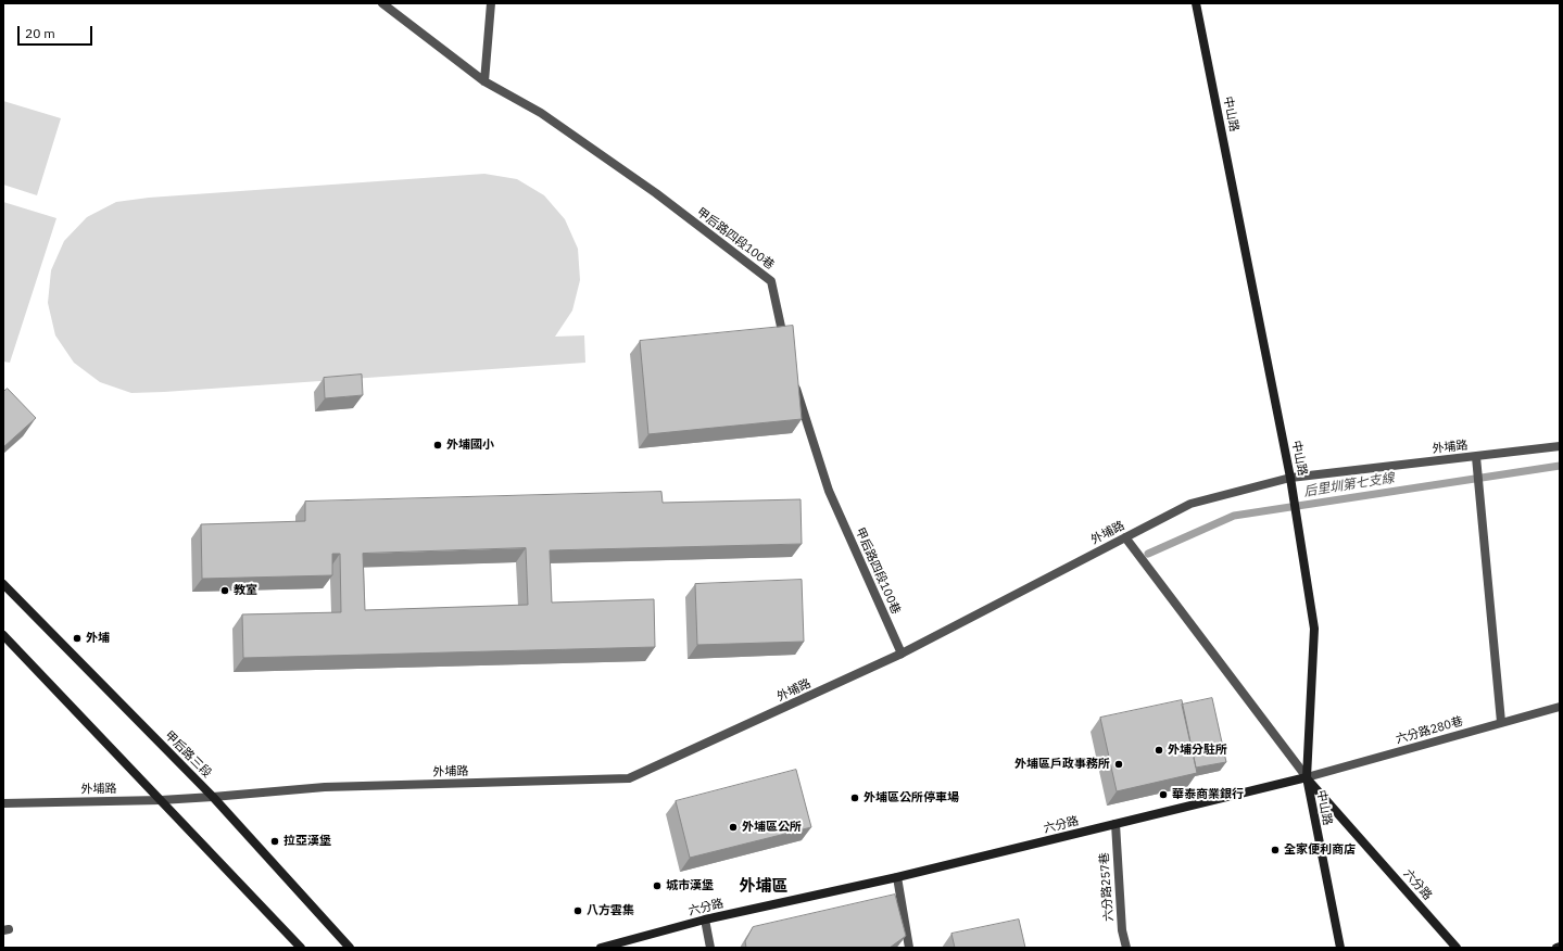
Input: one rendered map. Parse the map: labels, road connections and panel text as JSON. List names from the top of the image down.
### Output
{
  "streets": {
    "street": [
      "中山路",
      "甲后路四段100巷",
      "外埔路",
      "六分路280巷",
      "甲后路三段",
      "六分路",
      "六分路257巷"
    ]
  },
  "crossings": [
    ["中山路", "外埔路"],
    ["中山路", "六分路280巷"],
    ["中山路", "六分路"],
    ["甲后路四段100巷", "外埔路"],
    ["外埔路", "甲后路三段"],
    ["六分路280巷", "六分路"],
    ["六分路", "六分路257巷"]
  ],
  "districts": ["外埔區"],
  "water": ["后里圳第七支線"],
  "places": [
    "外埔國小",
    "教室",
    "外埔",
    "外埔分駐所",
    "外埔區戶政事務所",
    "華泰商業銀行",
    "外埔區公所停車場",
    "外埔區公所",
    "拉亞漢堡",
    "全家便利商店",
    "城市漢堡",
    "八方雲集"
  ],
  "scale_bar": "20 m"
}
